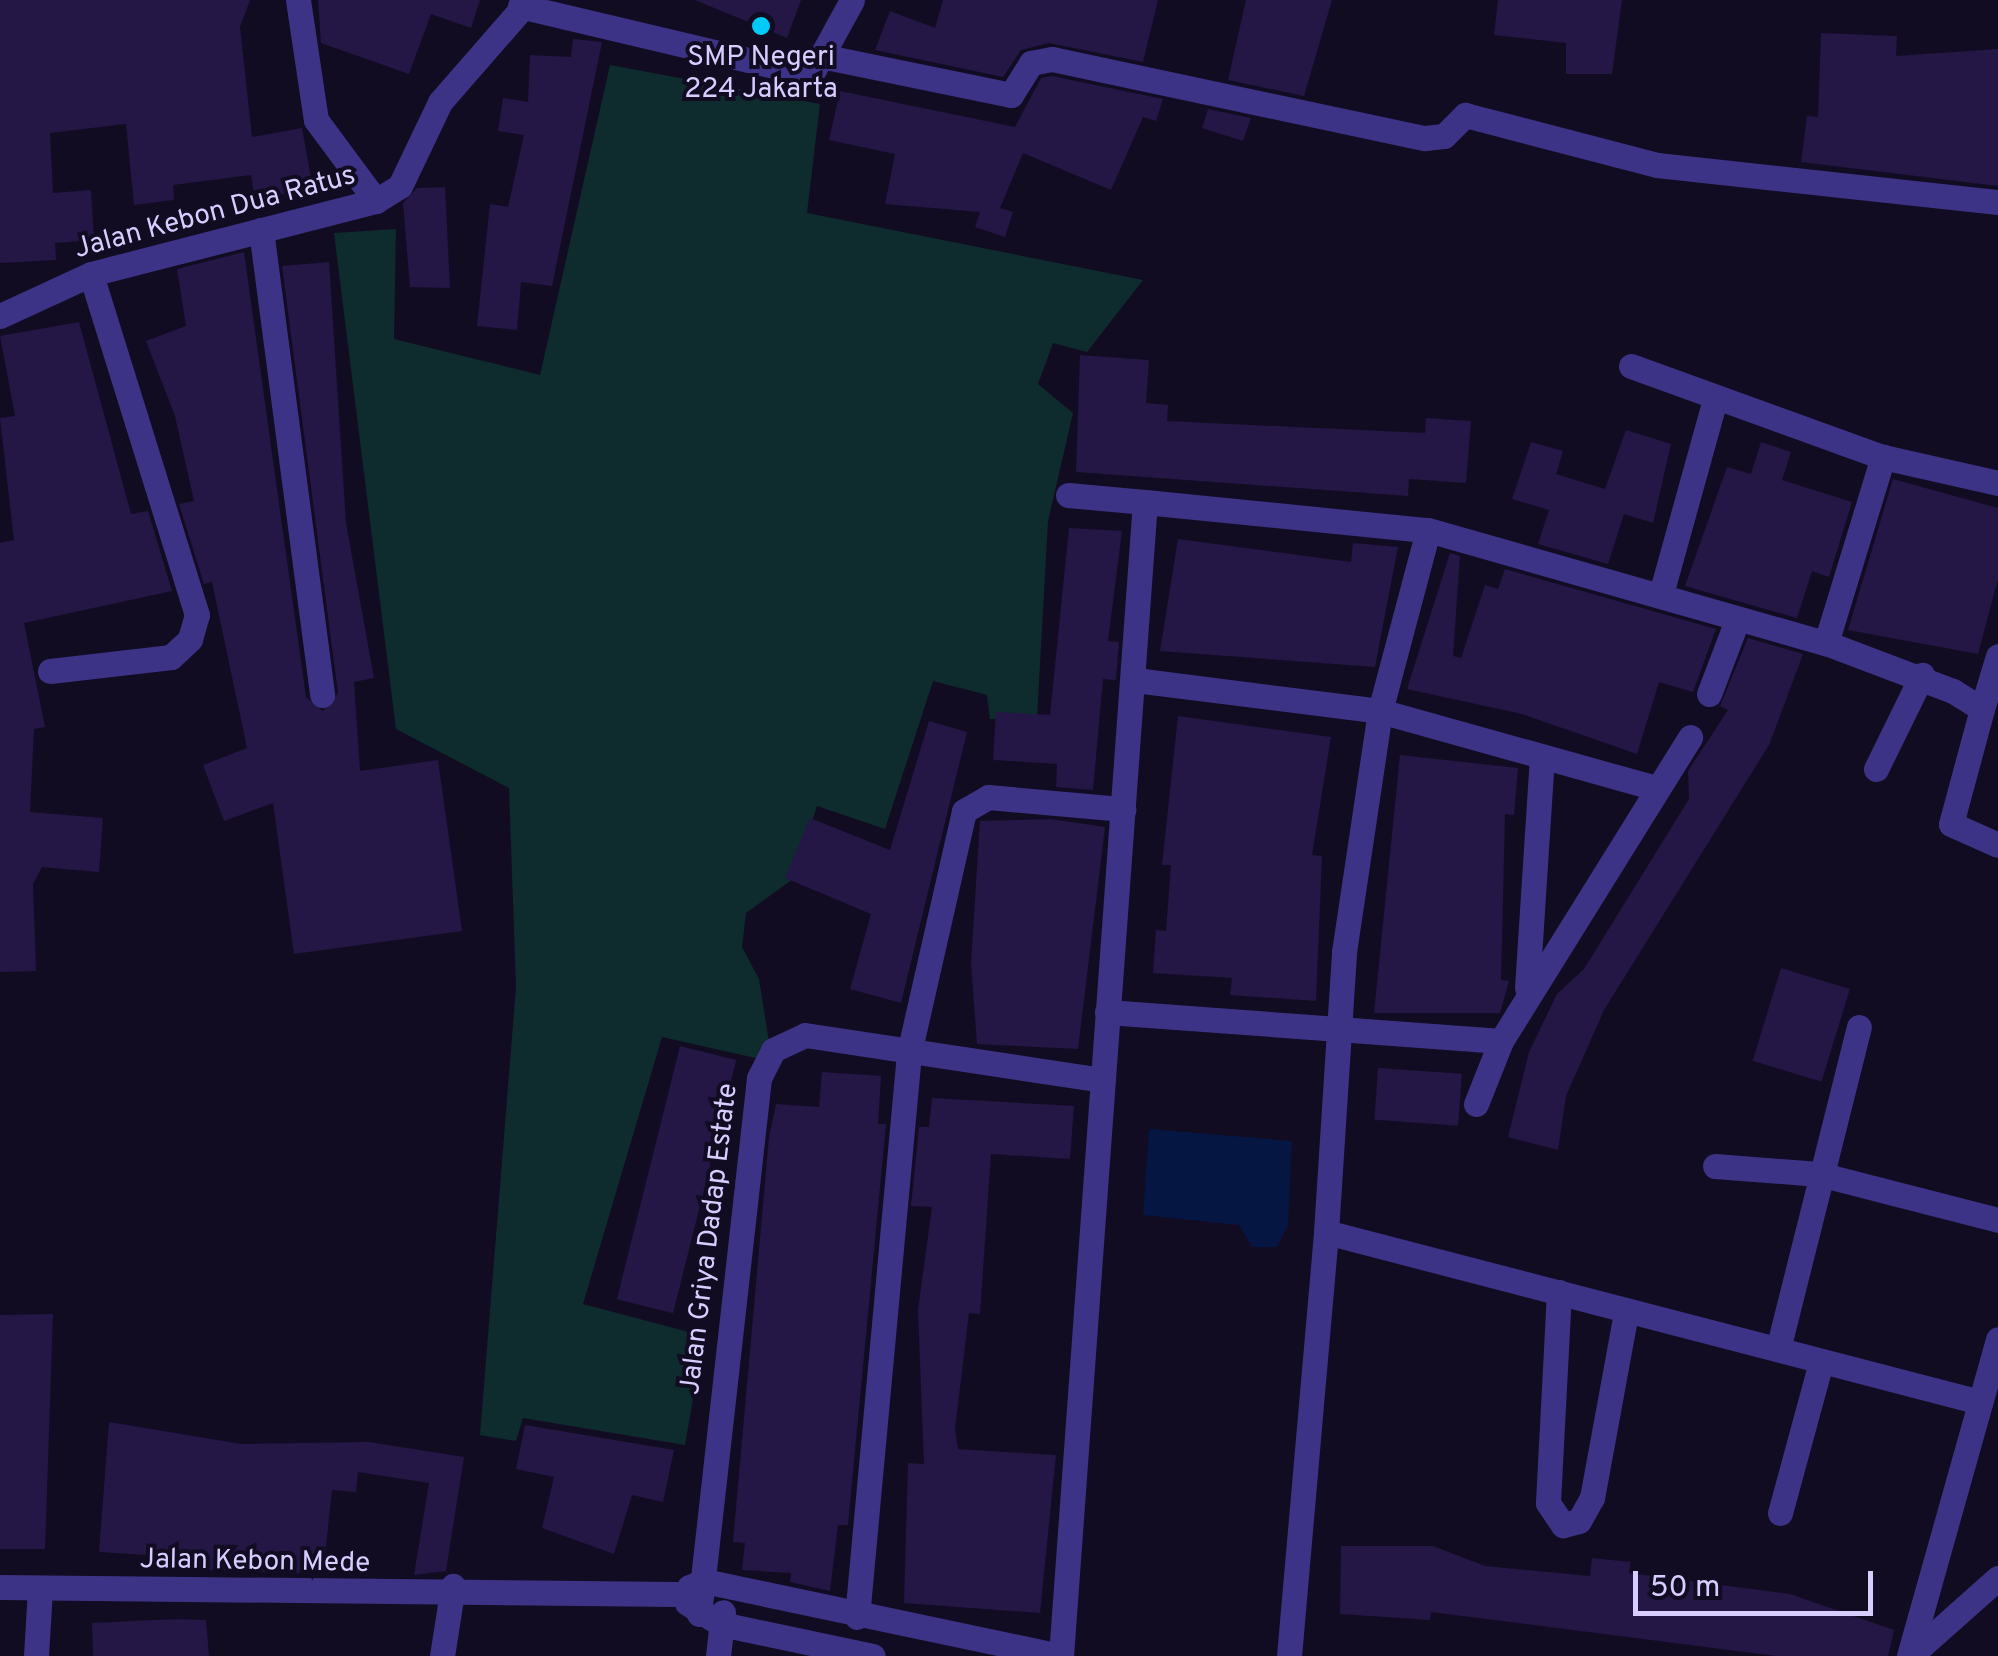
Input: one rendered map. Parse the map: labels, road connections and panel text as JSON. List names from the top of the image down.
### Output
{
  "streets": {
    "street": ["Jalan Kebon Dua Ratus", "Jalan Griya Dadap Estate", "Jalan Kebon Mede"]
  },
  "places": ["SMP Negeri 224 Jakarta"],
  "scale_bar": "50 m"
}
